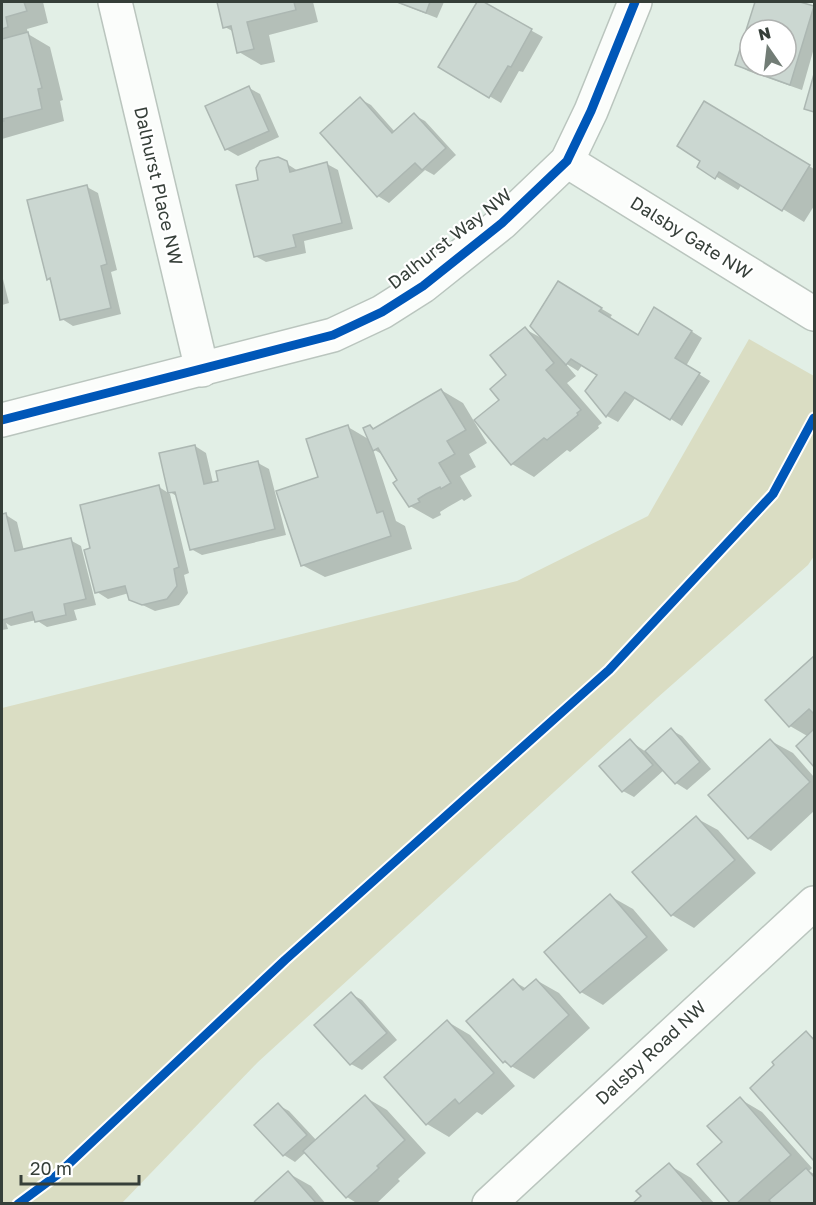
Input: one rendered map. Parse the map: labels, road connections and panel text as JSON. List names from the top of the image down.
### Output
{
  "streets": {
    "street": [
      "Dalhurst Place NW",
      "Dalsby Gate NW",
      "Dalhurst Way NW",
      "Dalsby Road NW"
    ]
  },
  "crossings": [
    ["Dalhurst Place NW", "Dalhurst Way NW"],
    ["Dalsby Gate NW", "Dalhurst Way NW"]
  ],
  "scale_bar": "20 m",
  "north": "top"
}
